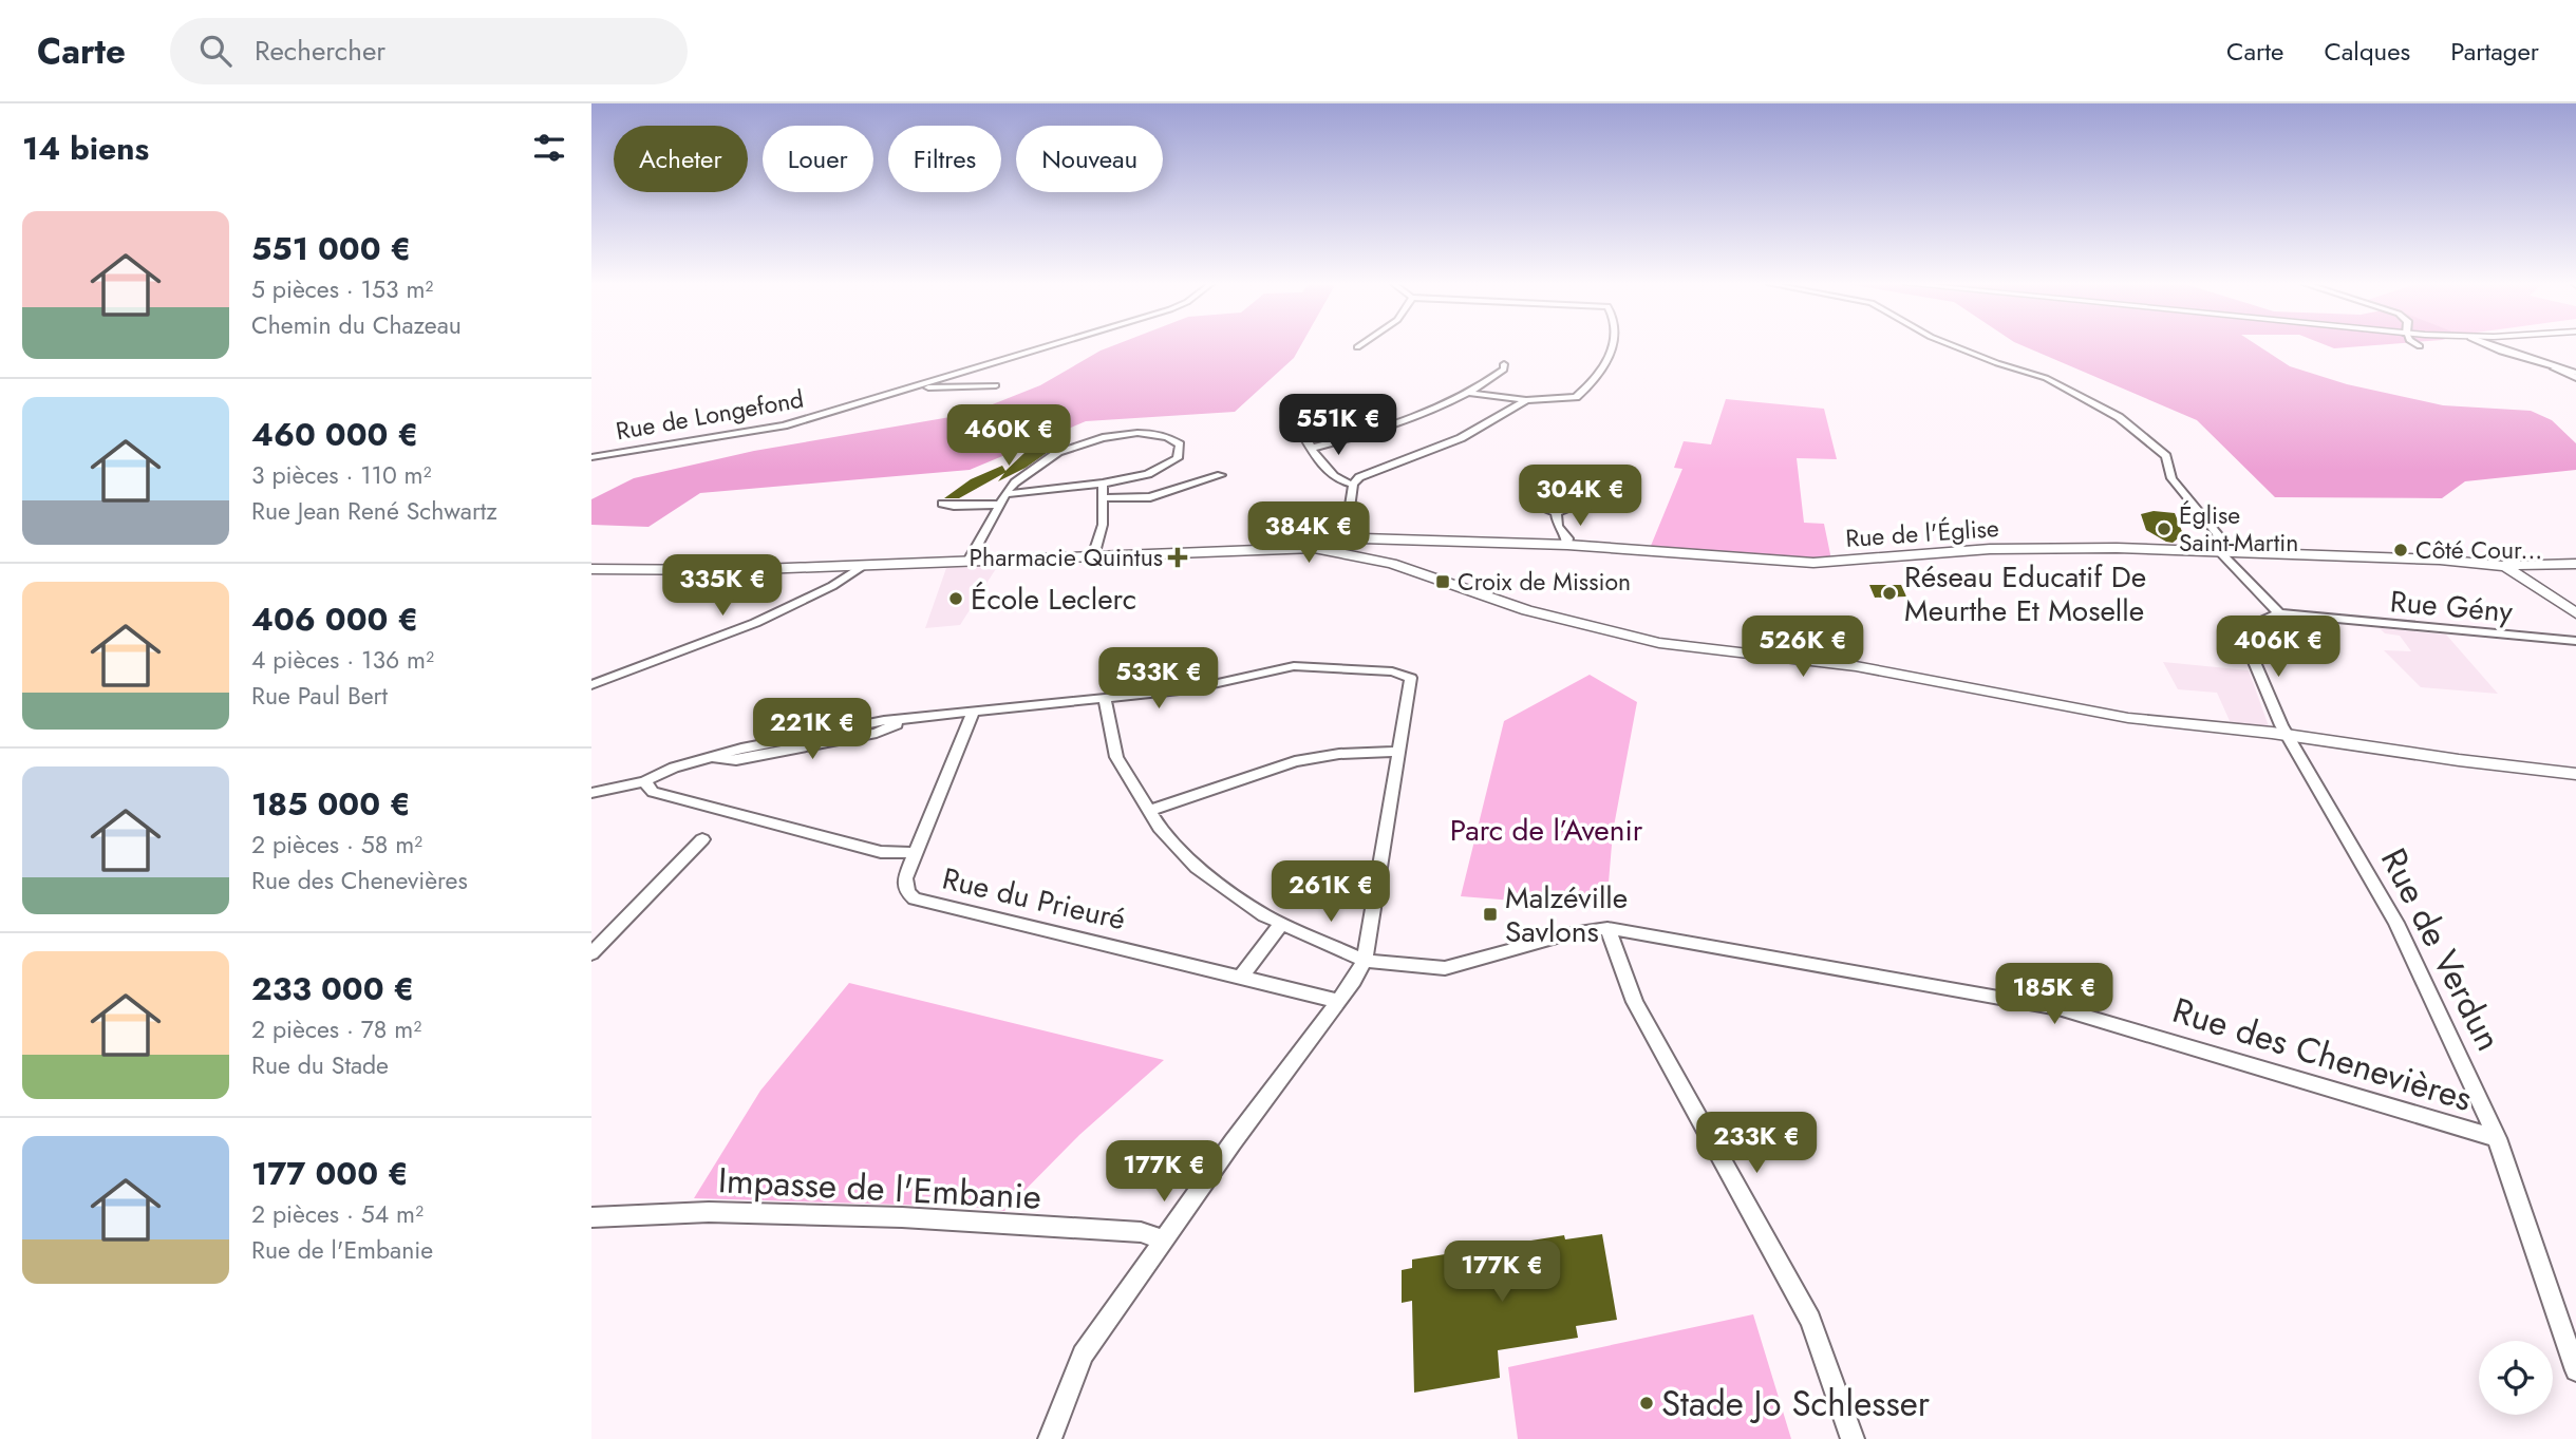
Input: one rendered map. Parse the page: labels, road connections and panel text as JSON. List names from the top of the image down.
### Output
{
  "streets": {
    "main road": ["Rue de l'Église"],
    "street": [
      "Rue de Longefond",
      "Rue Gény",
      "Rue du Prieuré",
      "Rue de Verdun",
      "Rue des Chenevières",
      "Impasse de l'Embanie"
    ]
  },
  "crossings": [
    ["Rue Gény", "Rue de Verdun"],
    ["Rue de Verdun", "Rue des Chenevières"]
  ],
  "parks": ["Parc de l’Avenir"],
  "places": {
    "other": [
      "Église Saint-Martin",
      "Côté Cour...",
      "Réseau Educatif De Meurthe Et Moselle",
      "École Leclerc",
      "Stade Jo Schlesser"
    ],
    "health": ["Pharmacie Quintus"],
    "transit": ["Croix de Mission", "Malzéville Savlons"]
  },
  "page": {
    "header": "Carte",
    "search": "Rechercher",
    "nav": ["Carte", "Calques", "Partager"],
    "heading": "14 biens",
    "chip": [
      "Acheter",
      "Louer",
      "Filtres",
      "Nouveau"
    ],
    "list": [
      {
        "name": "551 000 €",
        "note": "5 pièces · 153 m² · Chemin du Chazeau"
      },
      {
        "name": "460 000 €",
        "note": "3 pièces · 110 m² · Rue Jean René Schwartz"
      },
      {
        "name": "406 000 €",
        "note": "4 pièces · 136 m² · Rue Paul Bert"
      },
      {
        "name": "185 000 €",
        "note": "2 pièces · 58 m² · Rue des Chenevières"
      },
      {
        "name": "233 000 €",
        "note": "2 pièces · 78 m² · Rue du Stade"
      },
      {
        "name": "177 000 €",
        "note": "2 pièces · 54 m² · Rue de l'Embanie"
      }
    ],
    "price": [
      "551K €",
      "460K €",
      "304K €",
      "384K €",
      "335K €",
      "526K €",
      "406K €",
      "533K €",
      "221K €",
      "261K €",
      "185K €",
      "233K €",
      "177K €",
      "177K €"
    ]
  }
}
